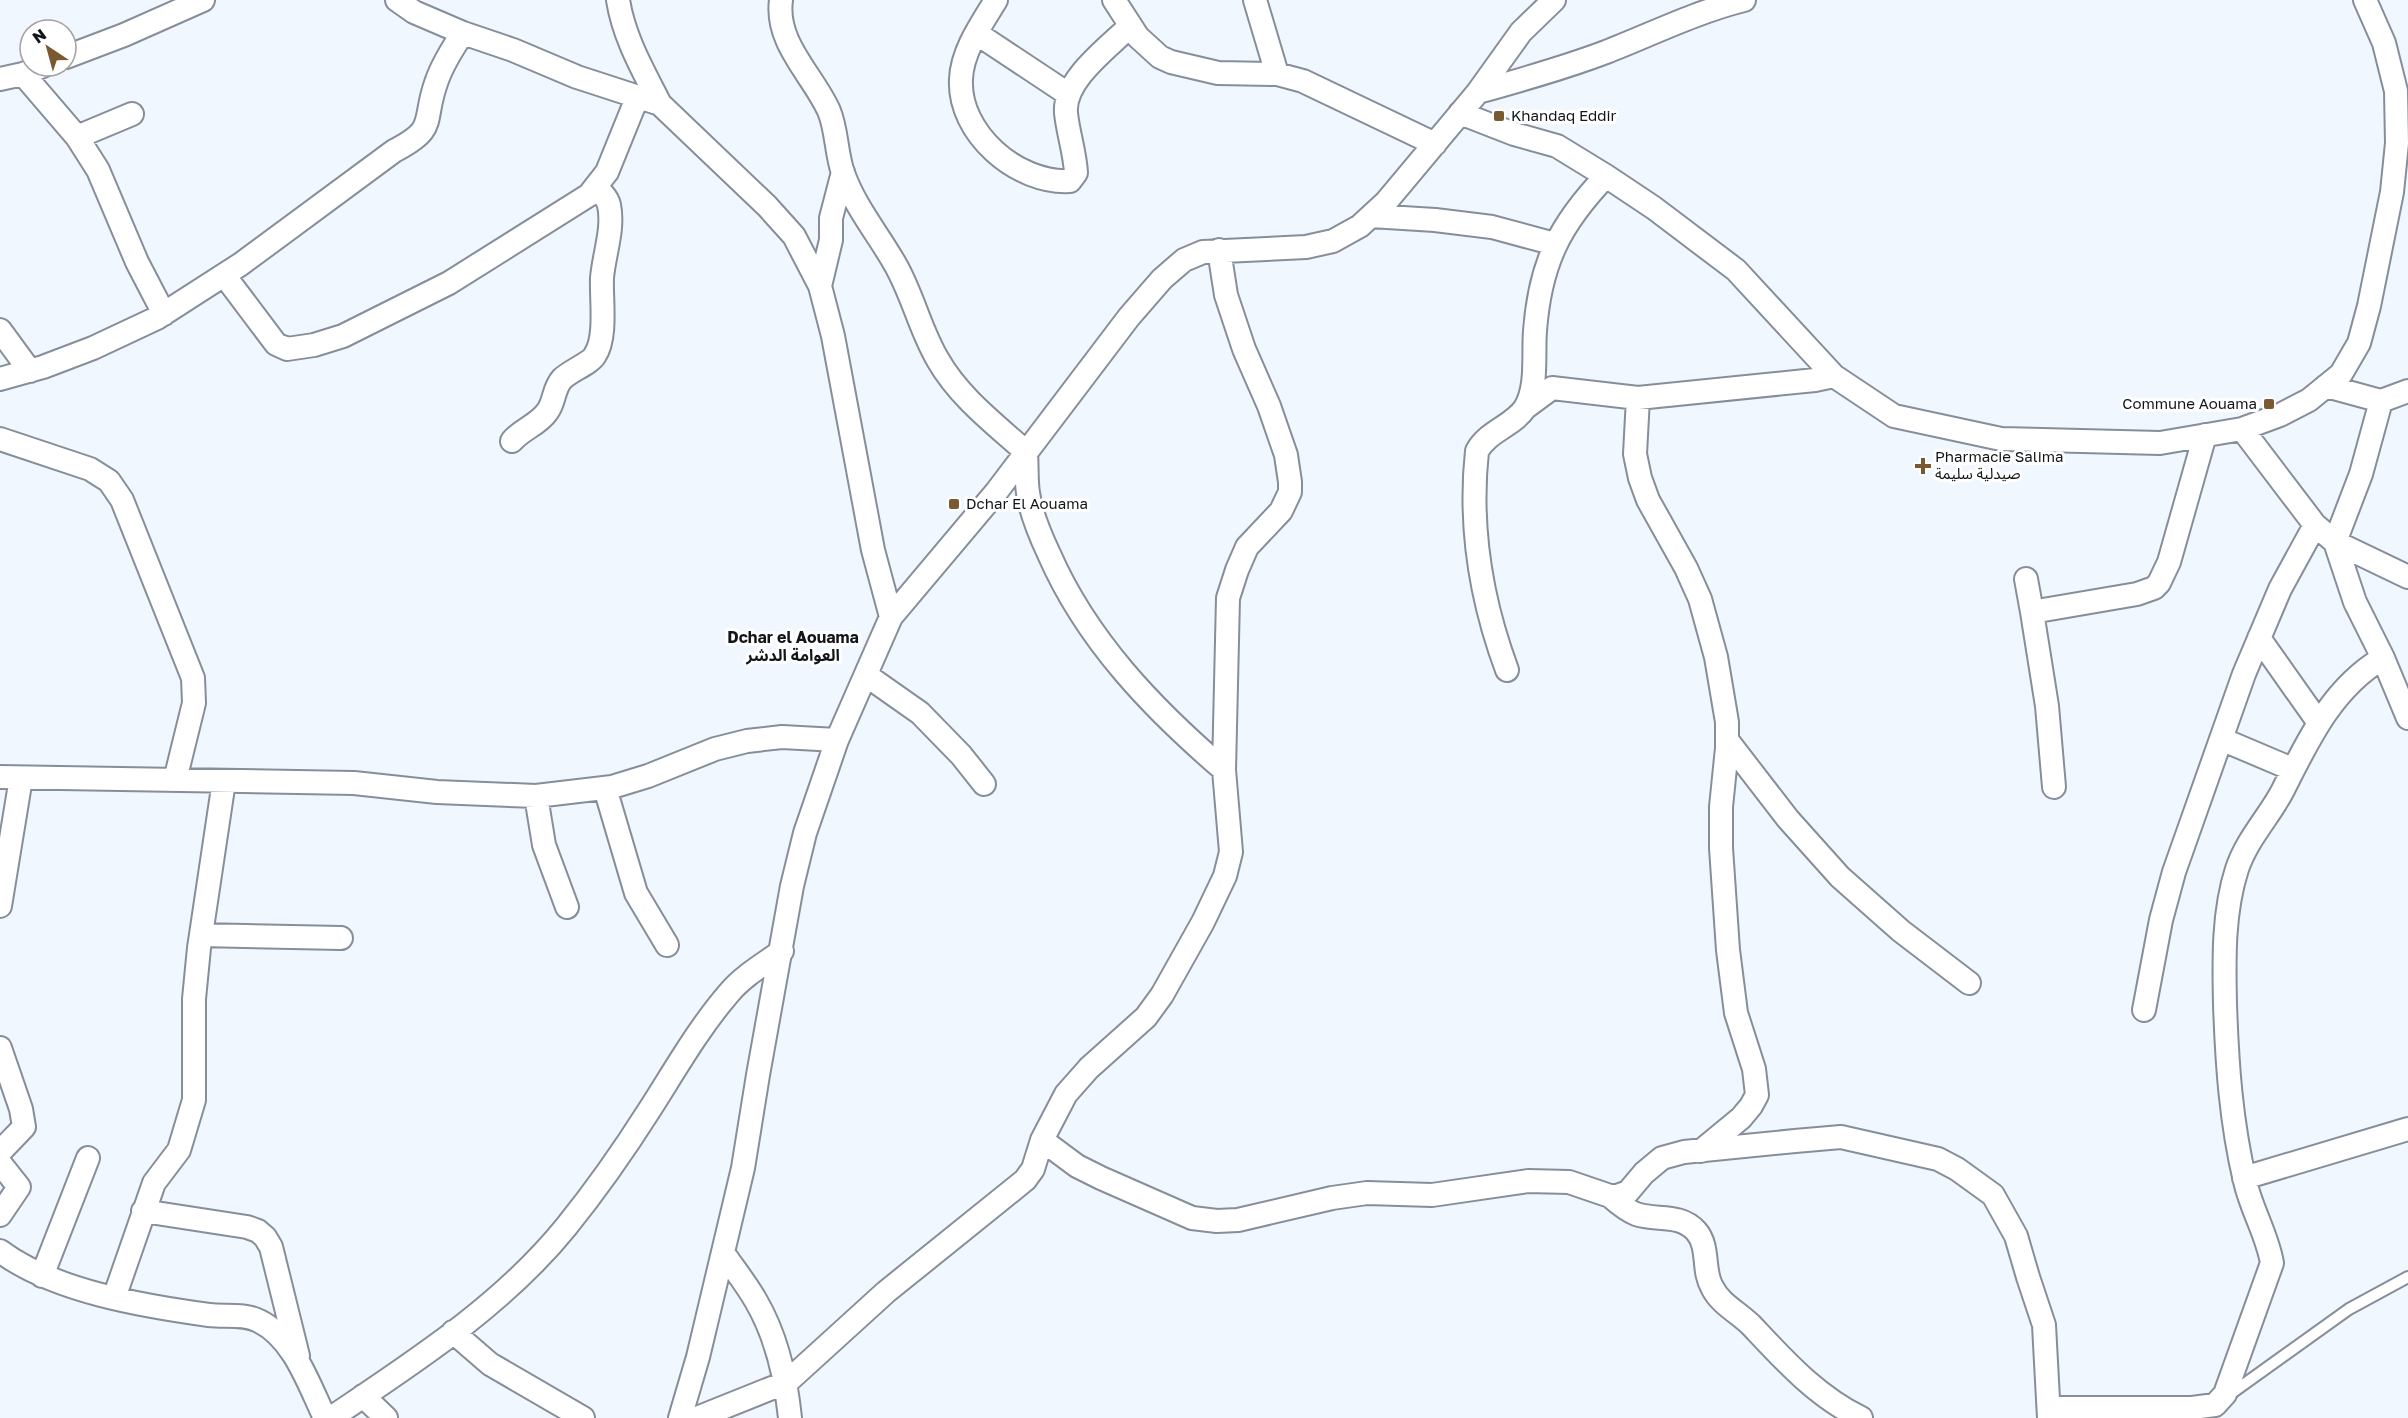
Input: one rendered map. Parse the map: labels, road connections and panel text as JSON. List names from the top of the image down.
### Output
{
  "districts": ["Dchar el Aouama العوامة الدشر"],
  "places": {
    "transit": ["Khandaq Eddir", "Commune Aouama", "Dchar El Aouama"],
    "health": ["Pharmacie Salima صيدلية سليمة"]
  },
  "north": "top left"
}
